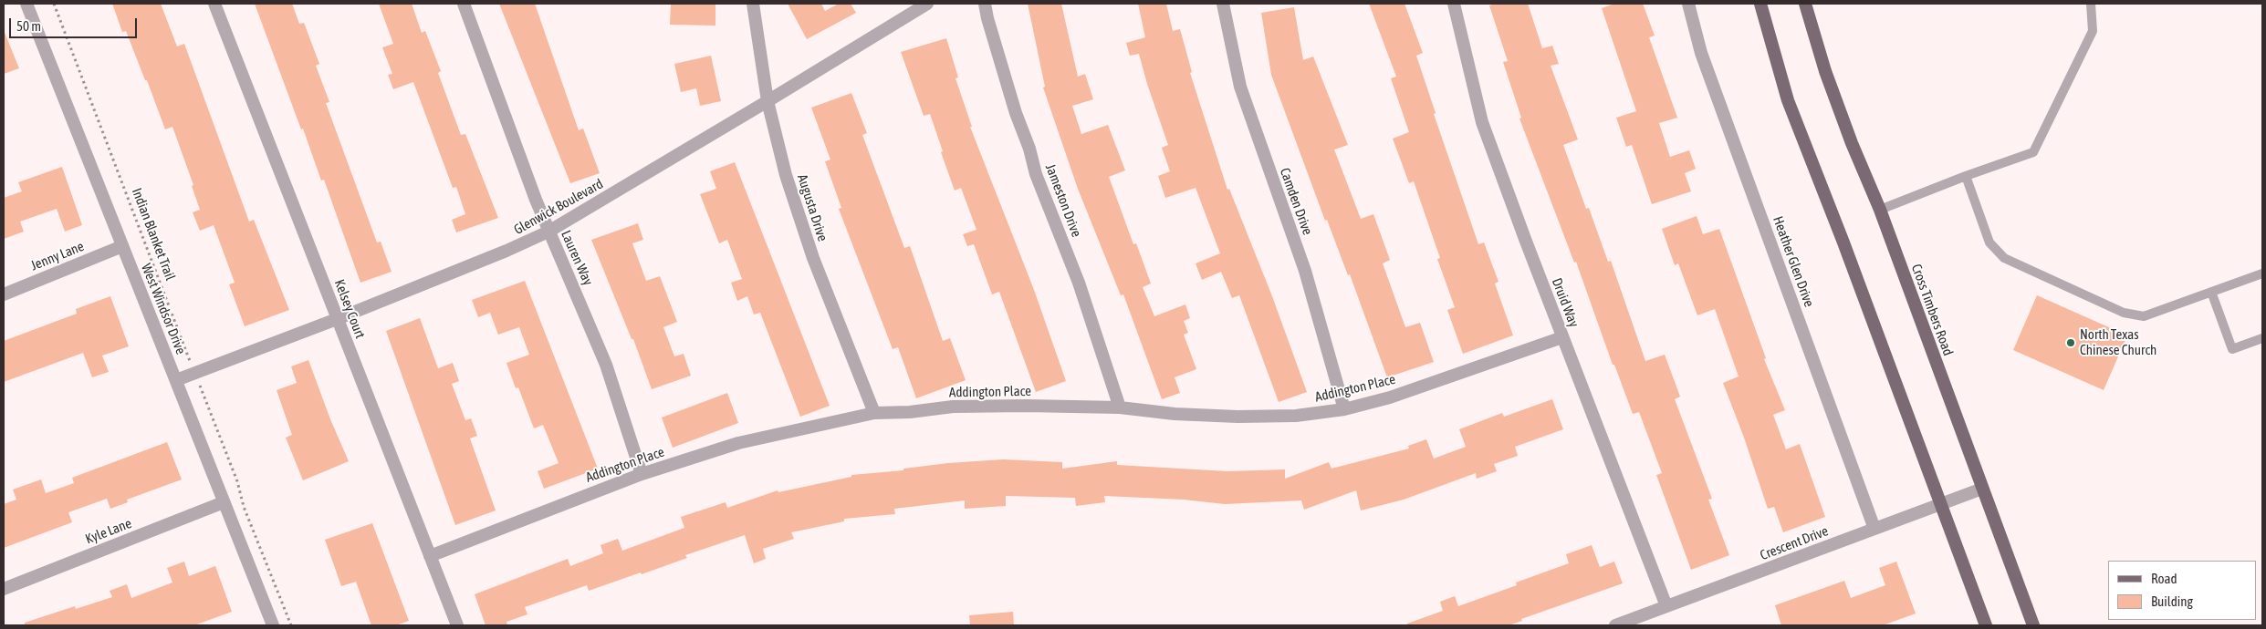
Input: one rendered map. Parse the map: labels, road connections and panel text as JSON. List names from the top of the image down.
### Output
{
  "streets": {
    "main road": ["Cross Timbers Road"],
    "street": [
      "Jameston Drive",
      "Camden Drive",
      "Glenwick Boulevard",
      "Augusta Drive",
      "Jenny Lane",
      "Lauren Way",
      "Heather Glen Drive",
      "Druid Way",
      "West Windsor Drive",
      "Kelsey Court",
      "Addington Place",
      "Kyle Lane",
      "Crescent Drive"
    ],
    "path": ["Indian Blanket Trail"]
  },
  "crossings": [
    ["Jameston Drive", "Addington Place"],
    ["Camden Drive", "Addington Place"],
    ["Glenwick Boulevard", "Augusta Drive"],
    ["Glenwick Boulevard", "Indian Blanket Trail"],
    ["Glenwick Boulevard", "Lauren Way"],
    ["Glenwick Boulevard", "West Windsor Drive"],
    ["Glenwick Boulevard", "Kelsey Court"],
    ["Augusta Drive", "Addington Place"],
    ["Jenny Lane", "West Windsor Drive"],
    ["Lauren Way", "Addington Place"],
    ["Heather Glen Drive", "Crescent Drive"],
    ["Druid Way", "Addington Place"],
    ["Druid Way", "Crescent Drive"],
    ["West Windsor Drive", "Kyle Lane"],
    ["Kelsey Court", "Addington Place"],
    ["Cross Timbers Road", "Crescent Drive"]
  ],
  "places": ["North Texas Chinese Church"],
  "legend": ["Road", "Building"],
  "scale_bar": "50 m"
}
